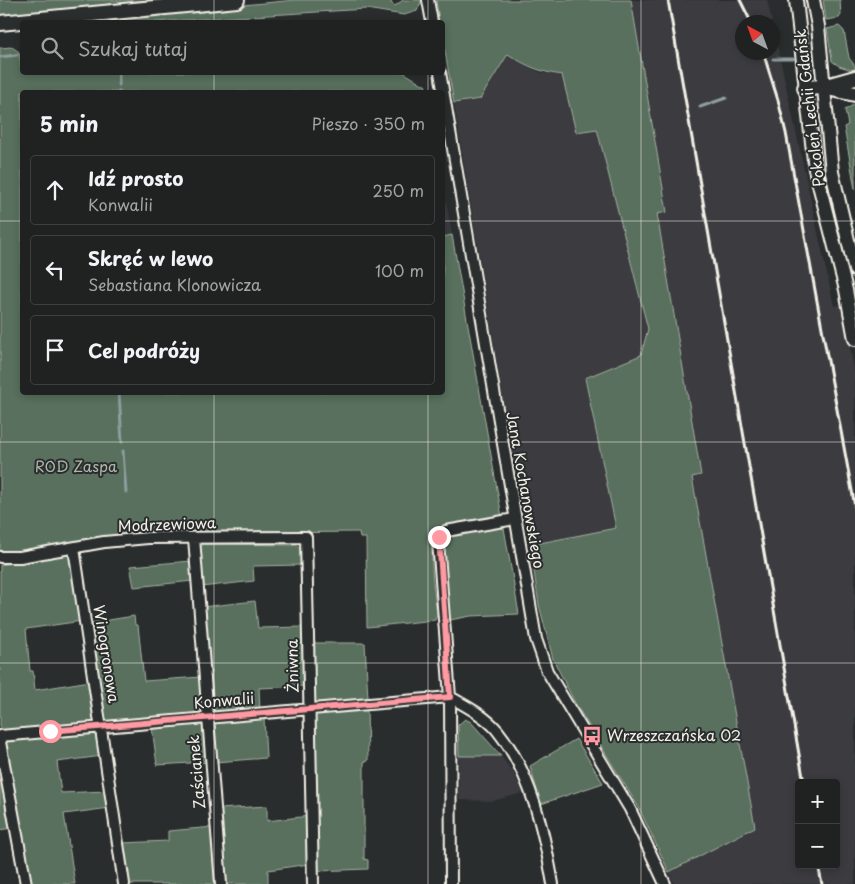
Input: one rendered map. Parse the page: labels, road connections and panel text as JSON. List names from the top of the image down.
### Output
{
  "streets": {
    "street": [
      "Pokoleń Lechii Gdańsk",
      "Jana Kochanowskiego",
      "Modrzewiowa",
      "Winogronowa",
      "Żniwna",
      "Konwalii",
      "Zaścianek"
    ]
  },
  "crossings": [
    ["Modrzewiowa", "Winogronowa"],
    ["Modrzewiowa", "Żniwna"],
    ["Modrzewiowa", "Zaścianek"],
    ["Winogronowa", "Konwalii"],
    ["Żniwna", "Konwalii"],
    ["Konwalii", "Zaścianek"]
  ],
  "parks": ["ROD Zaspa"],
  "places": {
    "bus stop": ["Wrzeszczańska 02"]
  },
  "north": "top left",
  "page": {
    "search": "Szukaj tutaj",
    "heading": ["5 min", "Pieszo · 350 m"],
    "list": [
      ["Idź prosto", "Konwalii", "250 m"],
      ["Skręć w lewo", "Sebastiana Klonowicza", "100 m"],
      "Cel podróży"
    ],
    "map_buttons": ["+", "−"]
  }
}
